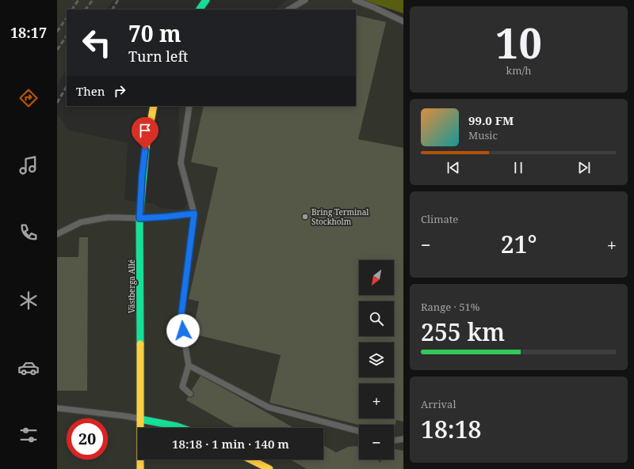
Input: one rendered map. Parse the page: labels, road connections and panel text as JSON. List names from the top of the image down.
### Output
{
  "streets": {
    "street": ["Västberga Allé"]
  },
  "places": ["Bring Terminal Stockholm"],
  "north": "bottom left",
  "page": {
    "tabs": "18:17",
    "tile": [
      ["10", "km/h"],
      "Climate",
      ["Range · 51%", "255 km"],
      ["Arrival", "18:18"]
    ],
    "turn": ["70 m", "Turn left"],
    "then": "Then",
    "song": ["99.0 FM", "Music"],
    "heat": ["−", "21°", "+"],
    "map_buttons": ["+", "−"],
    "limit": "20",
    "trip": "18:18 · 1 min · 140 m"
  }
}
